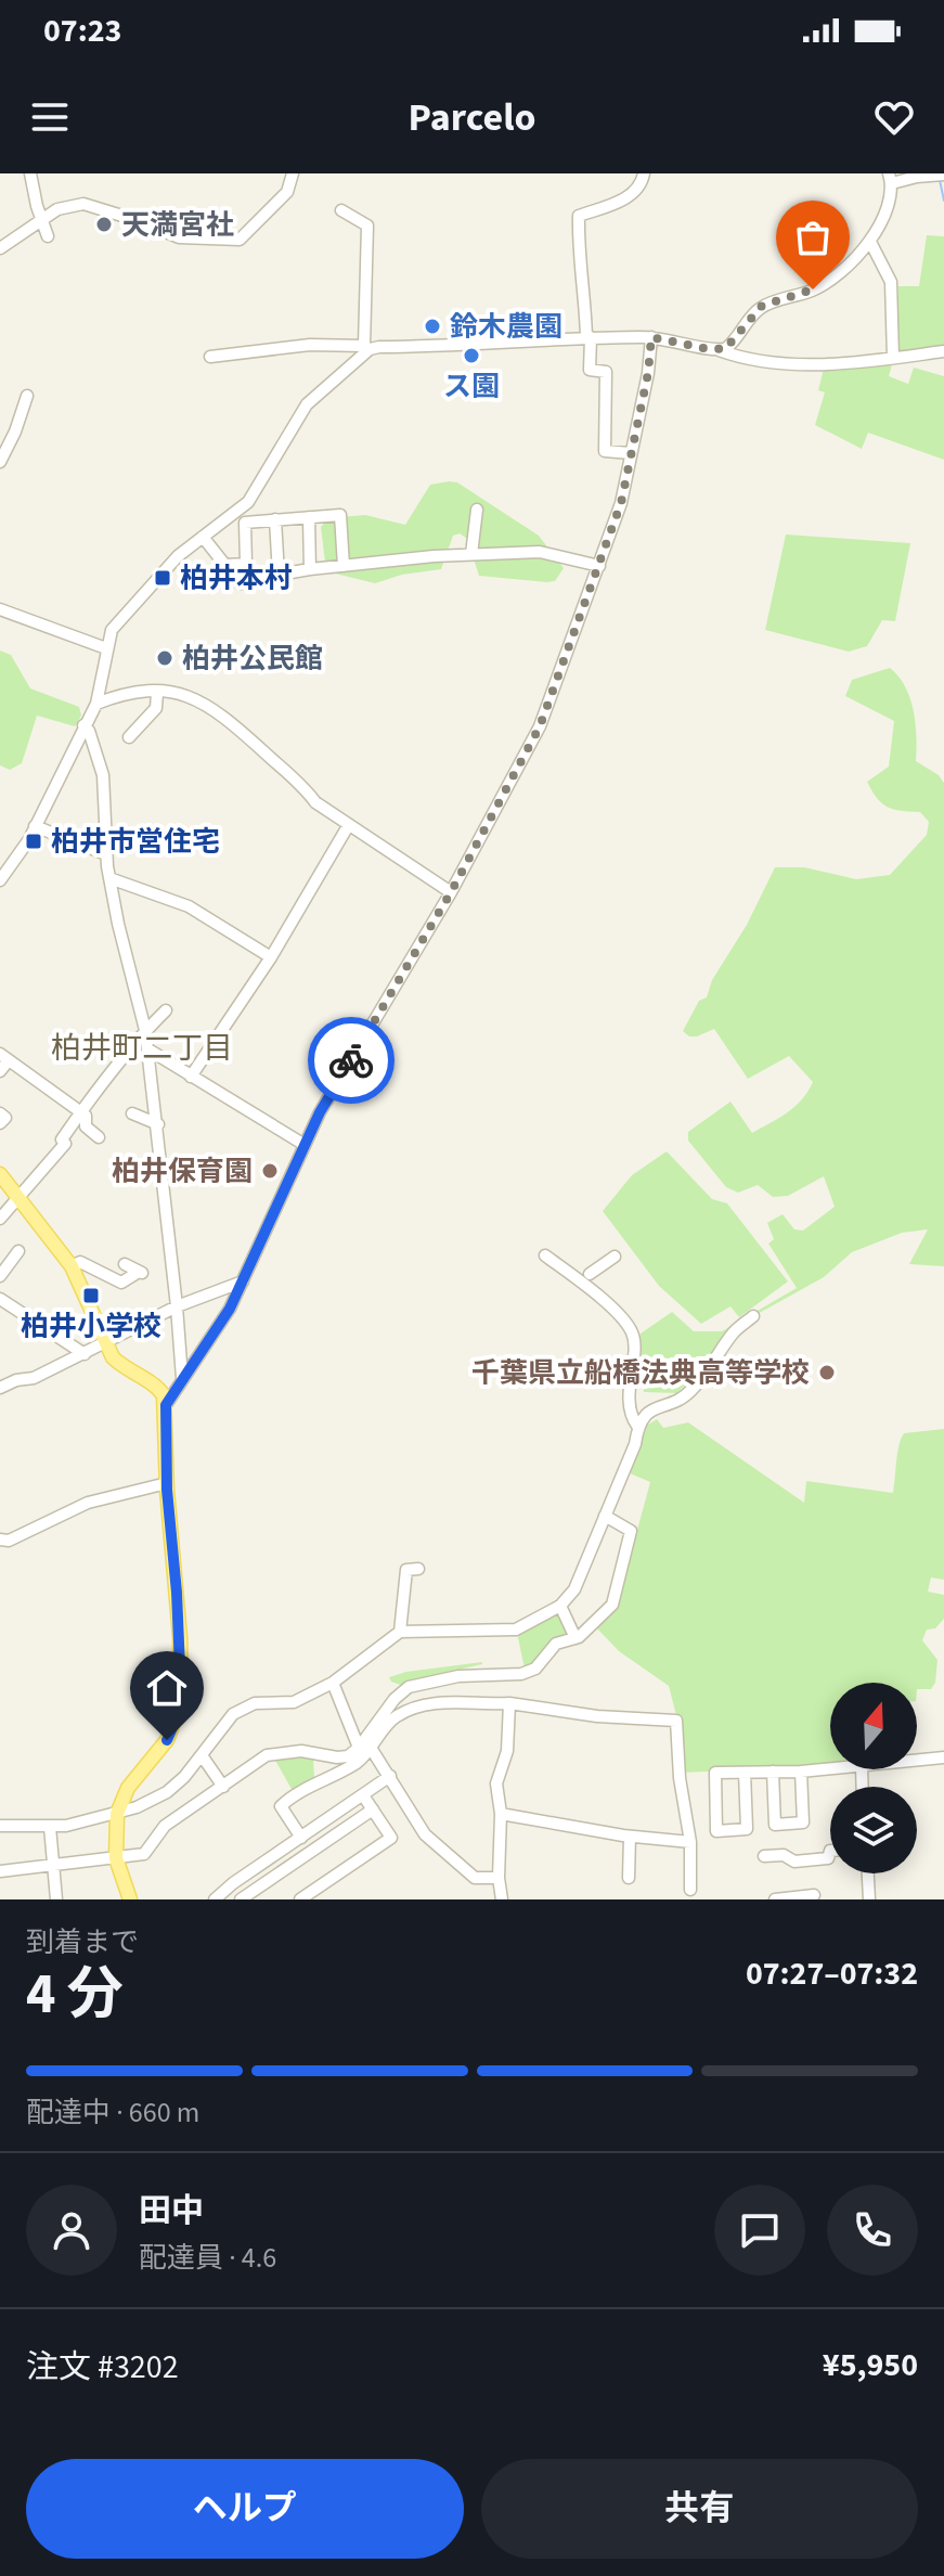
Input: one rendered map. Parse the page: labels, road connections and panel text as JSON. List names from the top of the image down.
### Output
{
  "districts": ["柏井町二丁目"],
  "places": {
    "other": [
      "天満宮社",
      "鈴木農園",
      "ス園",
      "柏井公民館",
      "柏井保育園",
      "千葉県立船橋法典高等学校"
    ],
    "transit": ["柏井本村", "柏井市営住宅", "柏井小学校"]
  },
  "north": "top",
  "page": {
    "status": "07:23",
    "header": "Parcelo",
    "heading": ["4 分", "到着まで", "07:27–07:32"],
    "panel": [
      "田中",
      "配達員 · 4.6",
      "注文 #3202",
      "¥5,950"
    ],
    "bar": "配達中 · 660 m",
    "buttons": ["ヘルプ", "共有"]
  }
}
